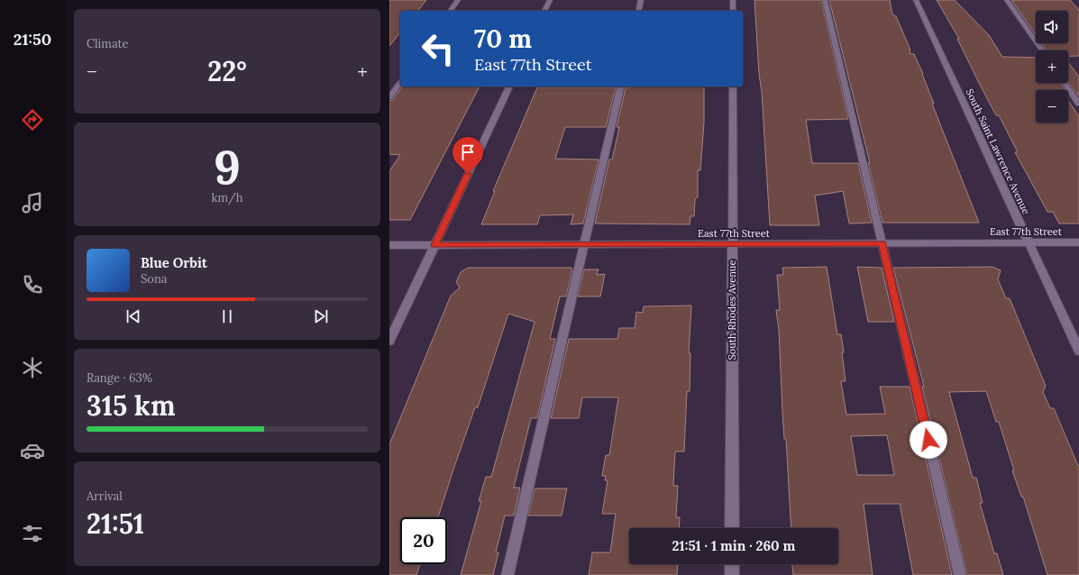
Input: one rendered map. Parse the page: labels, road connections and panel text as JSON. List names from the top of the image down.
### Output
{
  "streets": {
    "street": ["South Saint Lawrence Avenue", "East 77th Street", "South Rhodes Avenue"]
  },
  "crossings": [
    ["South Saint Lawrence Avenue", "East 77th Street"],
    ["East 77th Street", "South Rhodes Avenue"]
  ],
  "page": {
    "tabs": "21:50",
    "tile": [
      "Climate",
      ["9", "km/h"],
      ["Range · 63%", "315 km"],
      ["Arrival", "21:51"]
    ],
    "map_buttons": ["+", "−"],
    "turn": ["70 m", "East 77th Street"],
    "heat": ["−", "22°", "+"],
    "song": ["Blue Orbit", "Sona"],
    "limit": "20",
    "trip": "21:51 · 1 min · 260 m"
  }
}
